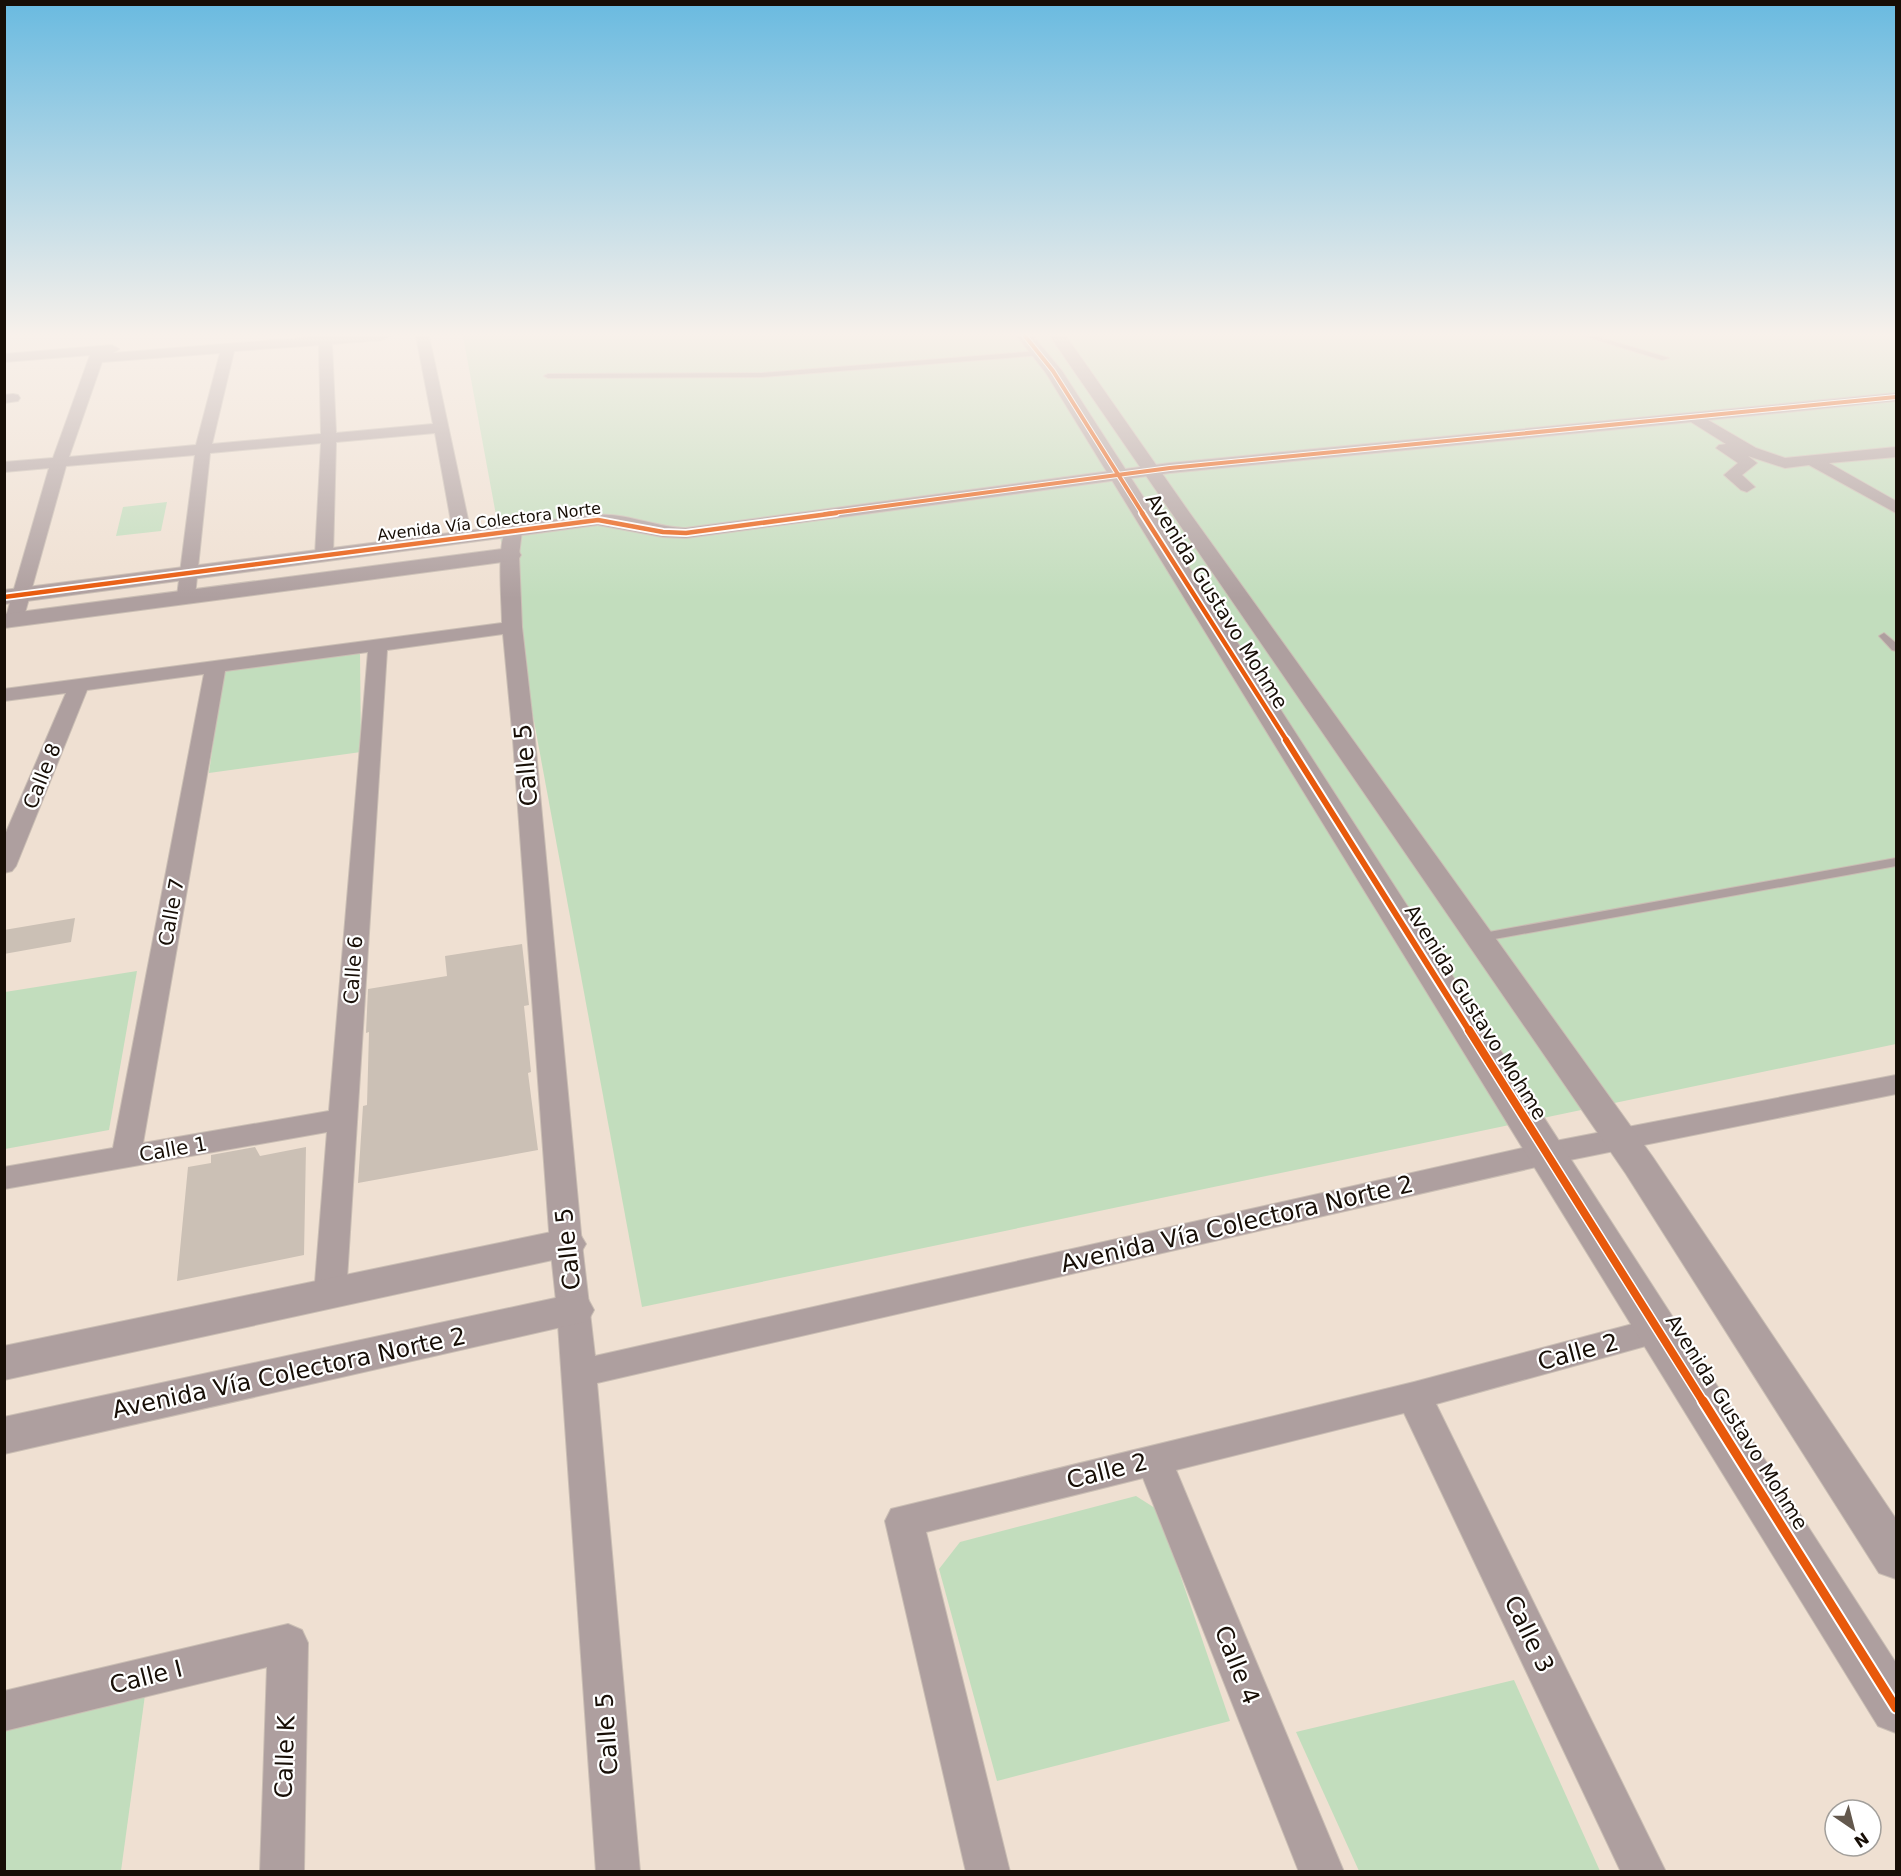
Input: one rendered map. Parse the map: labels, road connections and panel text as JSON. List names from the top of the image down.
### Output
{
  "streets": {
    "street": [
      "Avenida Vía Colectora Norte",
      "Avenida Gustavo Mohme",
      "Calle 5",
      "Calle 8",
      "Calle 7",
      "Calle 6",
      "Calle 1",
      "Avenida Vía Colectora Norte 2",
      "Calle 2",
      "Calle 3",
      "Calle 4",
      "Calle I",
      "Calle K"
    ]
  },
  "crossings": [
    ["Avenida Vía Colectora Norte", "Avenida Gustavo Mohme"],
    ["Avenida Vía Colectora Norte", "Calle 5"],
    ["Avenida Gustavo Mohme", "Avenida Vía Colectora Norte 2"],
    ["Avenida Gustavo Mohme", "Calle 2"],
    ["Calle 5", "Avenida Vía Colectora Norte 2"],
    ["Calle 7", "Calle 1"],
    ["Calle 6", "Calle 1"],
    ["Calle 2", "Calle 3"],
    ["Calle 2", "Calle 4"],
    ["Calle I", "Calle K"]
  ],
  "north": "bottom right"
}
